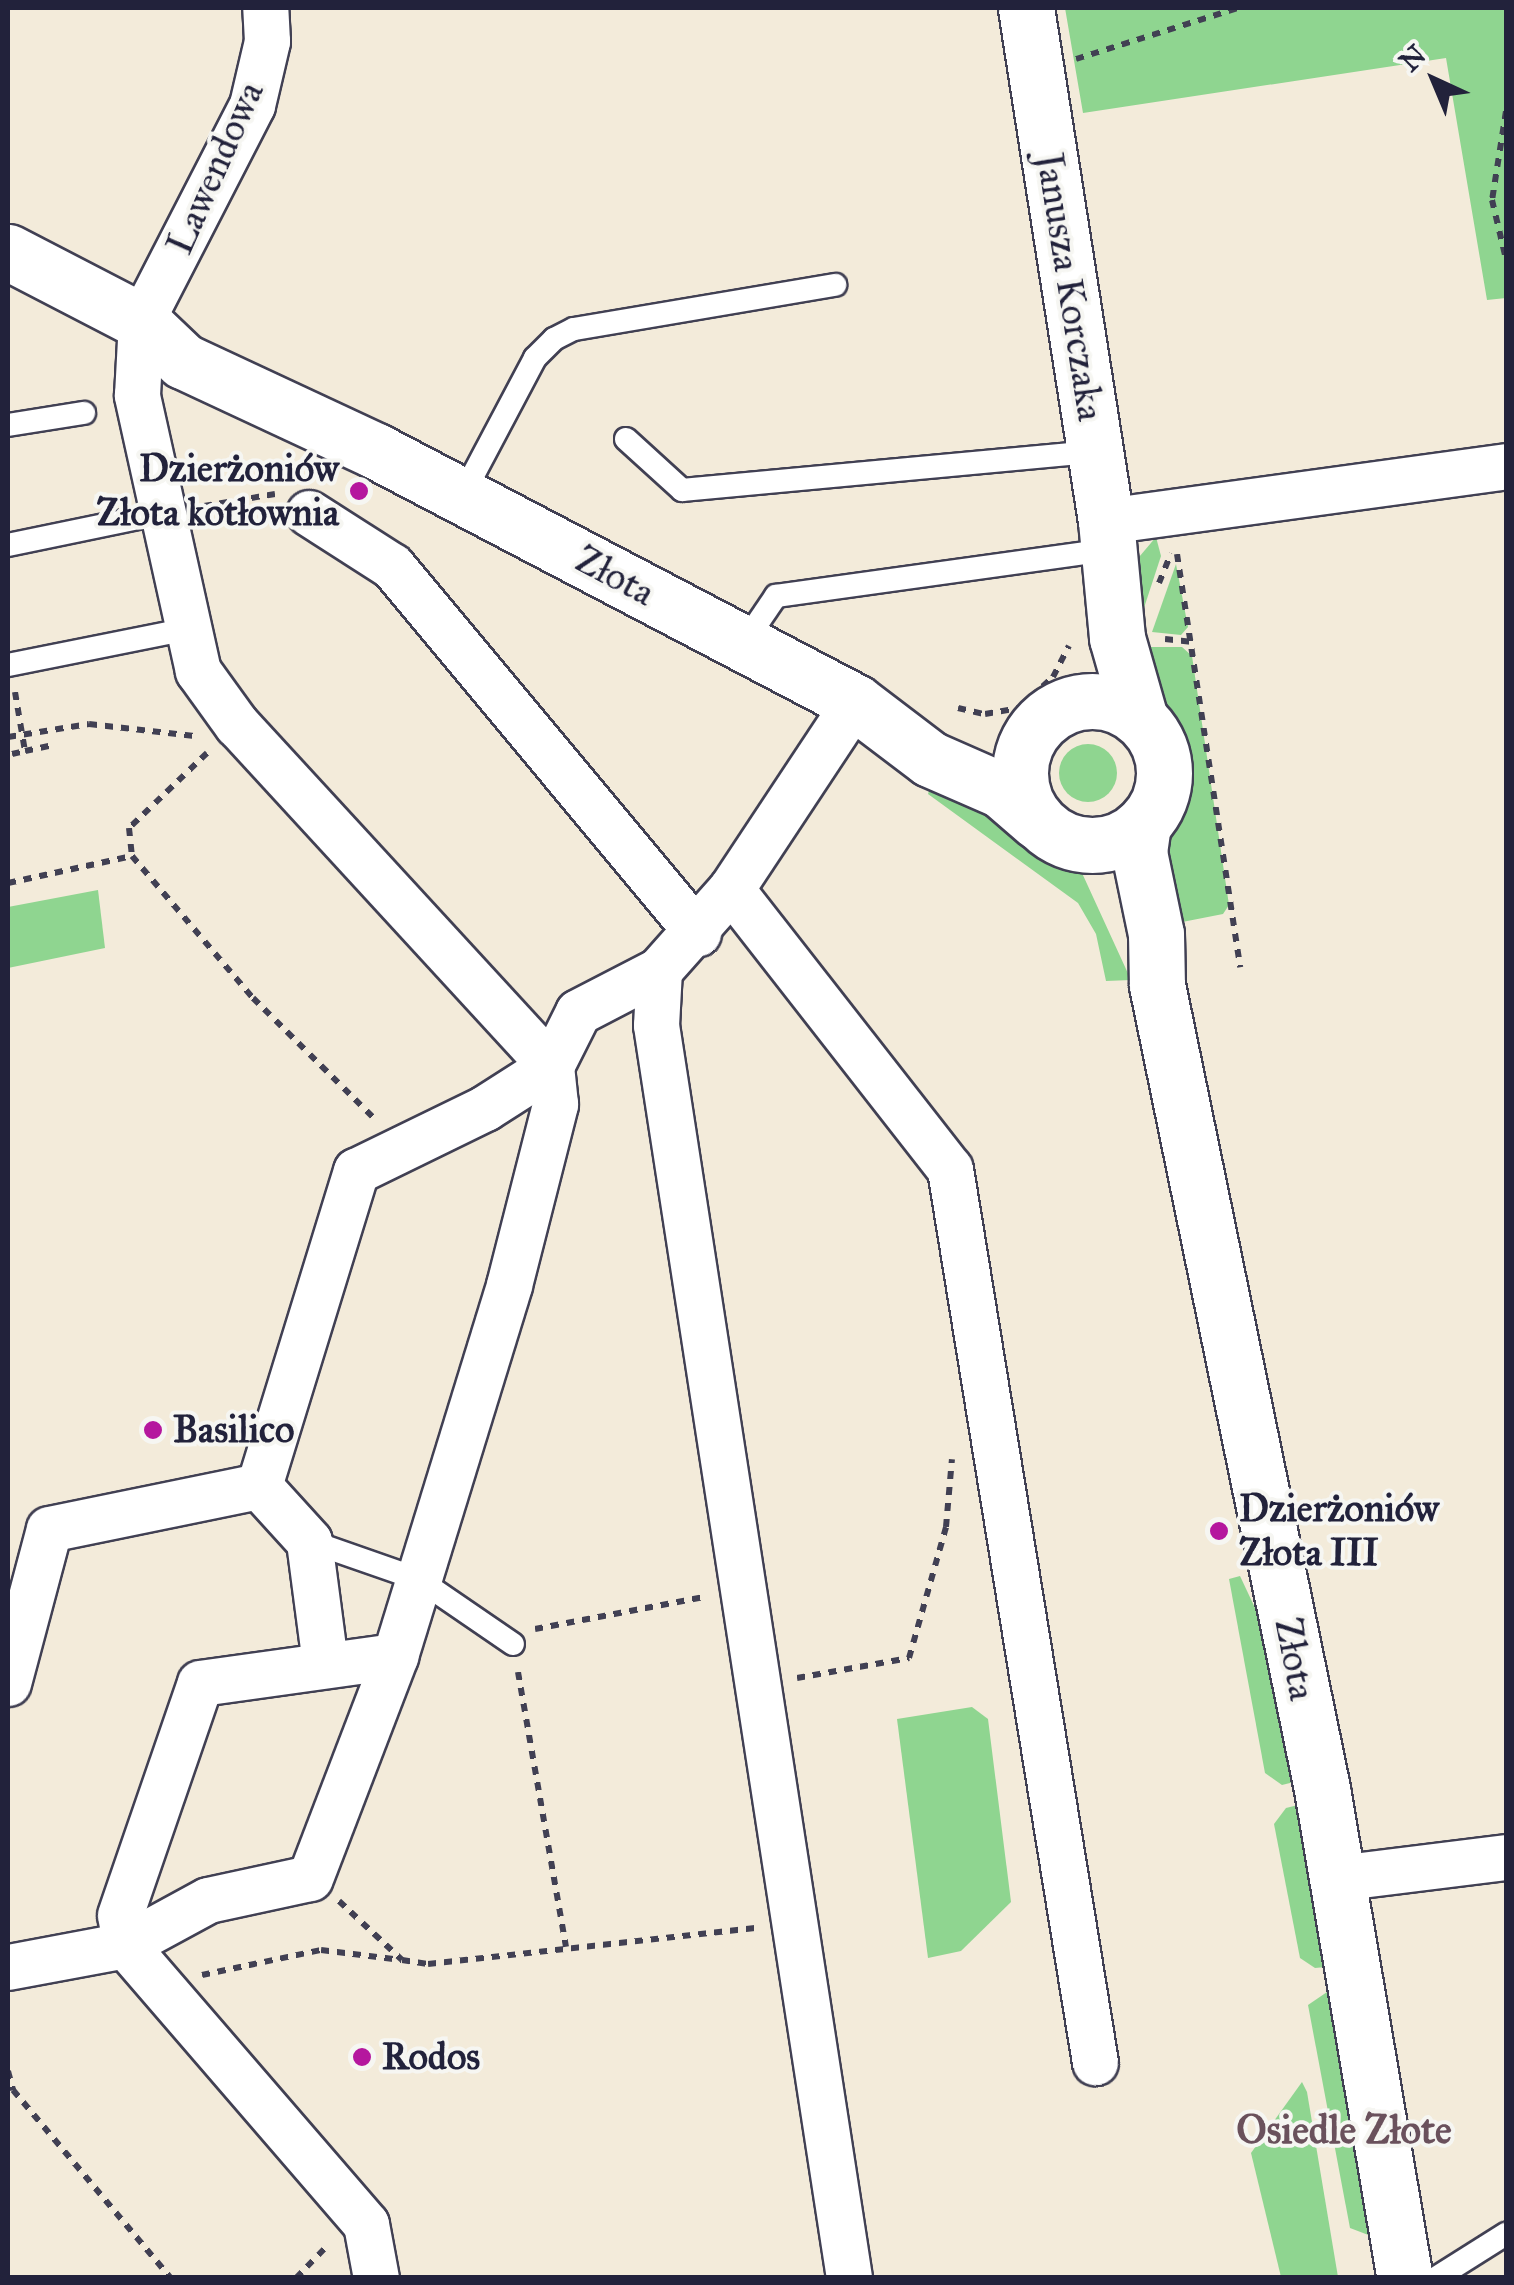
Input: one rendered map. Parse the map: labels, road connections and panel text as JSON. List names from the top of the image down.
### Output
{
  "streets": {
    "street": ["Lawendowa", "Janusza Korczaka", "Złota"]
  },
  "crossings": [
    ["Lawendowa", "Złota"],
    ["Janusza Korczaka", "Złota"]
  ],
  "districts": ["Osiedle Złote"],
  "places": [
    "Dzierżoniów Złota kotłownia",
    "Basilico",
    "Dzierżoniów Złota III",
    "Rodos"
  ],
  "north": "top left"
}
